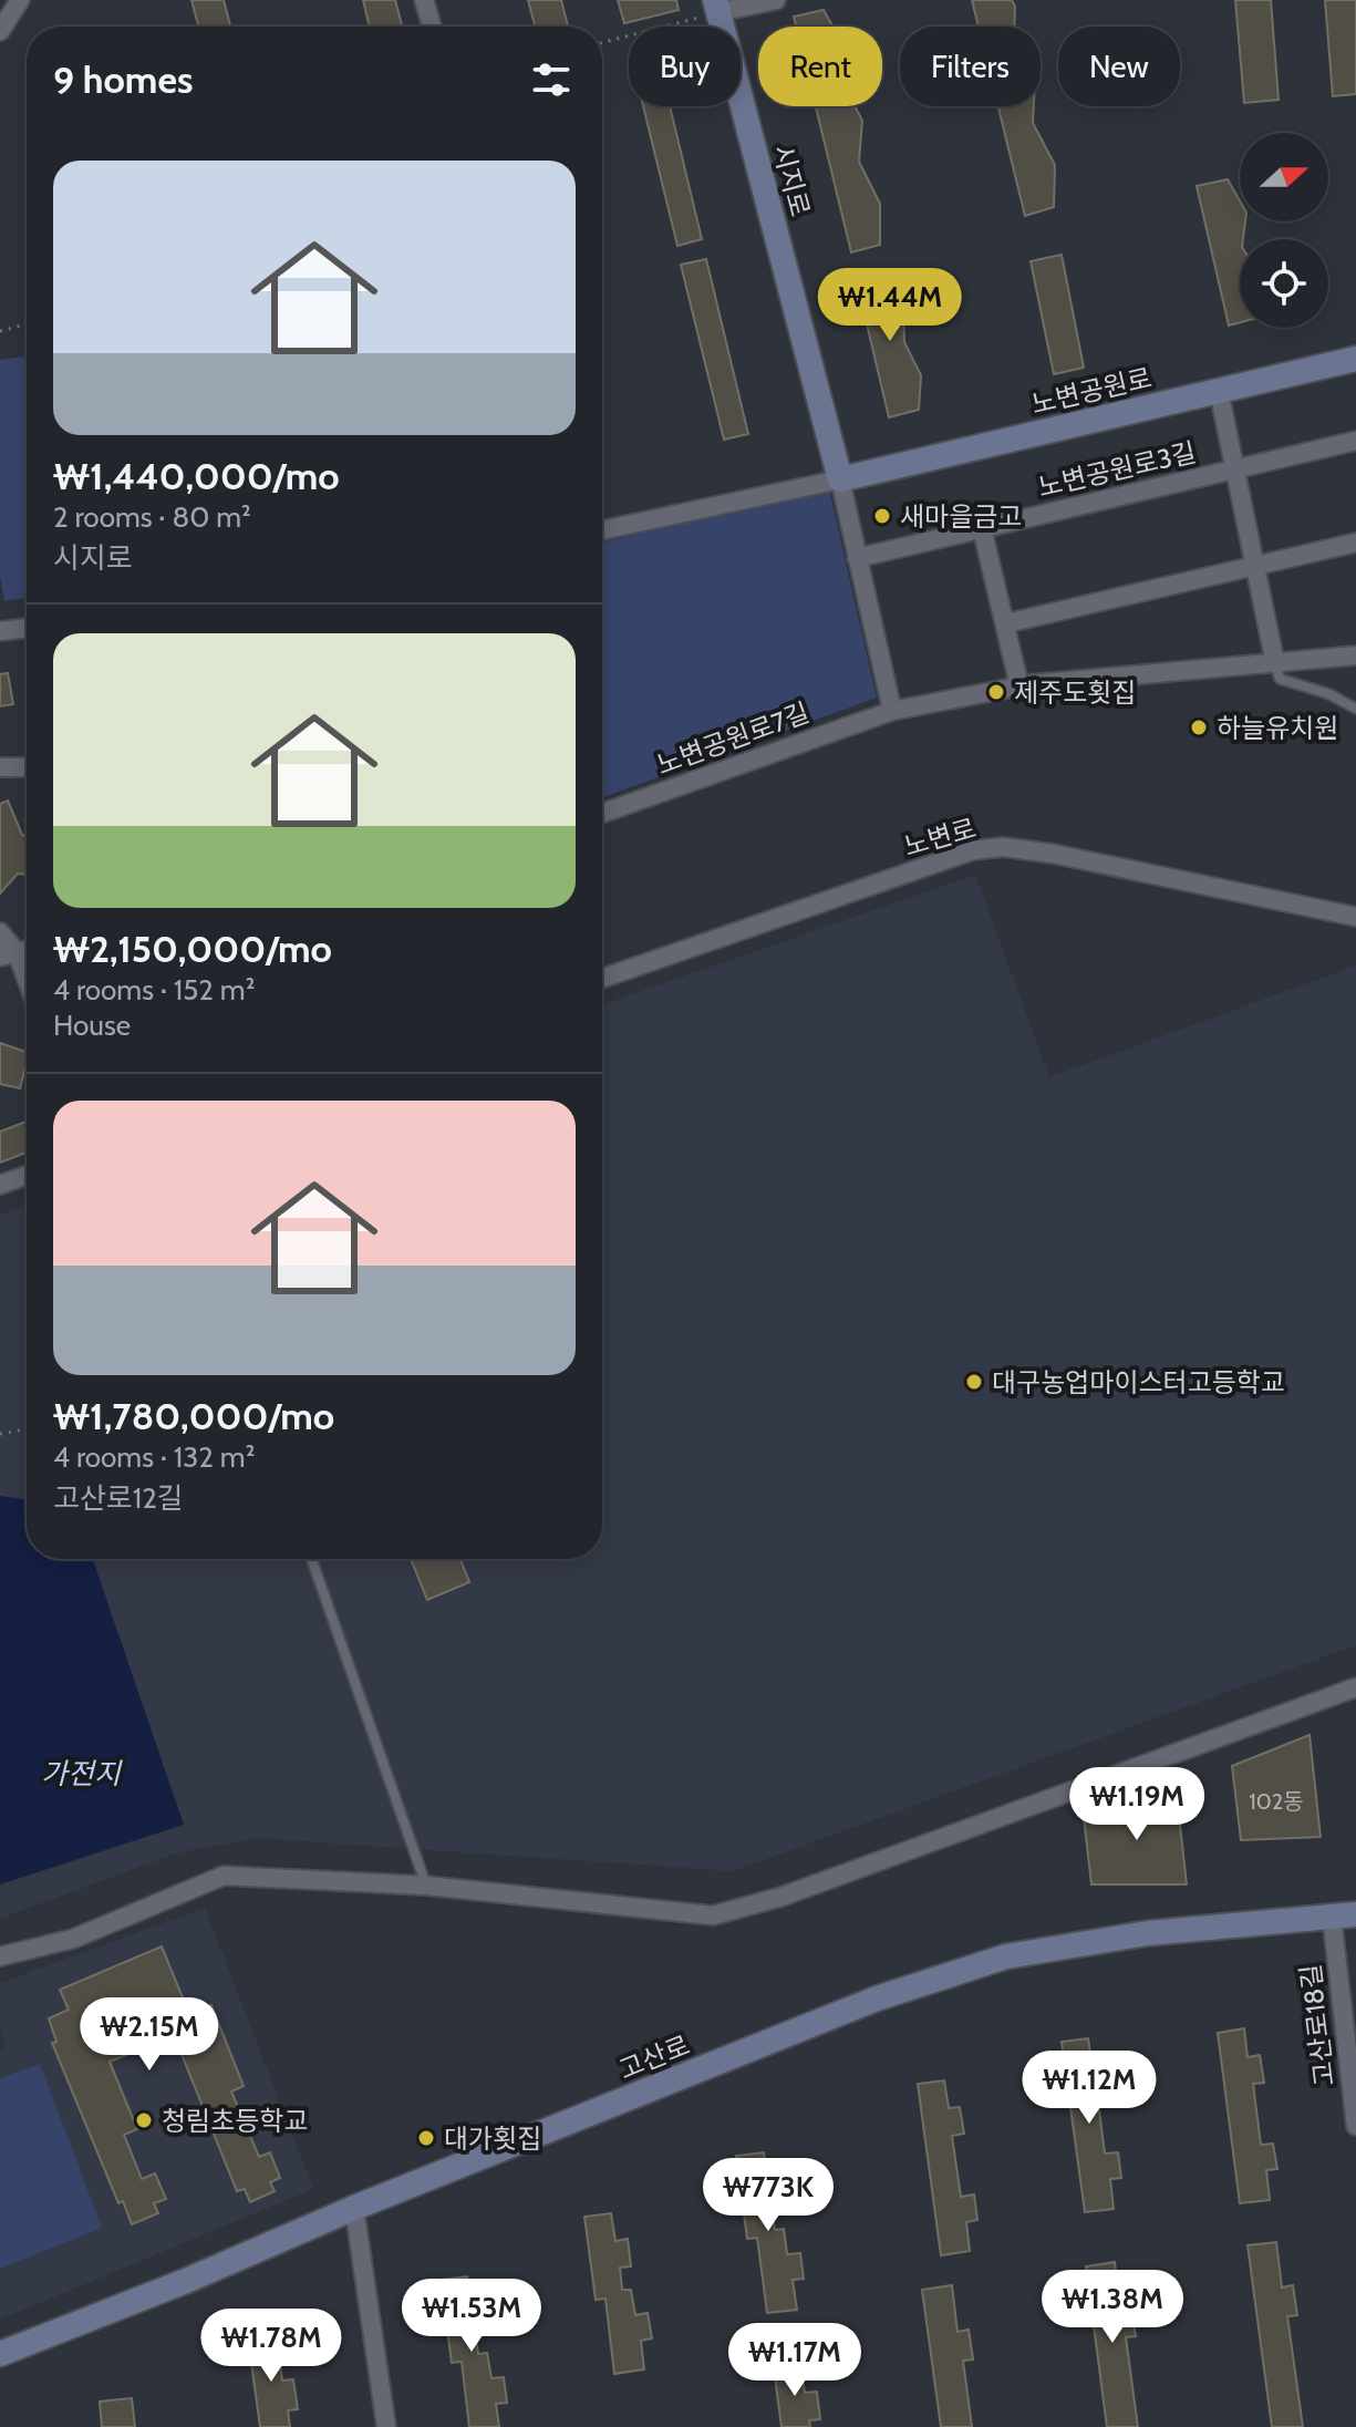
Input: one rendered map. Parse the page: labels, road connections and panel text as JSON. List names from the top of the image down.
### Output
{
  "streets": {
    "main road": ["시지로", "노변공원로", "고산로"],
    "street": [
      "노변공원로3길",
      "노변공원로7길",
      "노변로",
      "고산로18길"
    ]
  },
  "crossings": [
    ["시지로", "노변공원로"],
    ["노변공원로", "노변공원로3길"],
    ["고산로18길", "고산로"]
  ],
  "water": ["가전지"],
  "places": [
    "새마을금고",
    "제주도횟집",
    "하늘유치원",
    "대구농업마이스터고등학교",
    "청림초등학교",
    "대가횟집"
  ],
  "house_numbers": ["102동"],
  "north": "right",
  "page": {
    "chip": [
      "Buy",
      "Rent",
      "Filters",
      "New"
    ],
    "heading": "9 homes",
    "list": [
      {
        "name": "₩1,440,000/mo",
        "note": "2 rooms · 80 m² · 시지로"
      },
      {
        "name": "₩2,150,000/mo",
        "note": "4 rooms · 152 m² · House"
      },
      {
        "name": "₩1,780,000/mo",
        "note": "4 rooms · 132 m² · 고산로12길"
      }
    ],
    "price": [
      "₩1.44M",
      "₩1.19M",
      "₩2.15M",
      "₩1.12M",
      "₩773K",
      "₩1.38M",
      "₩1.53M",
      "₩1.78M",
      "₩1.17M"
    ]
  }
}
